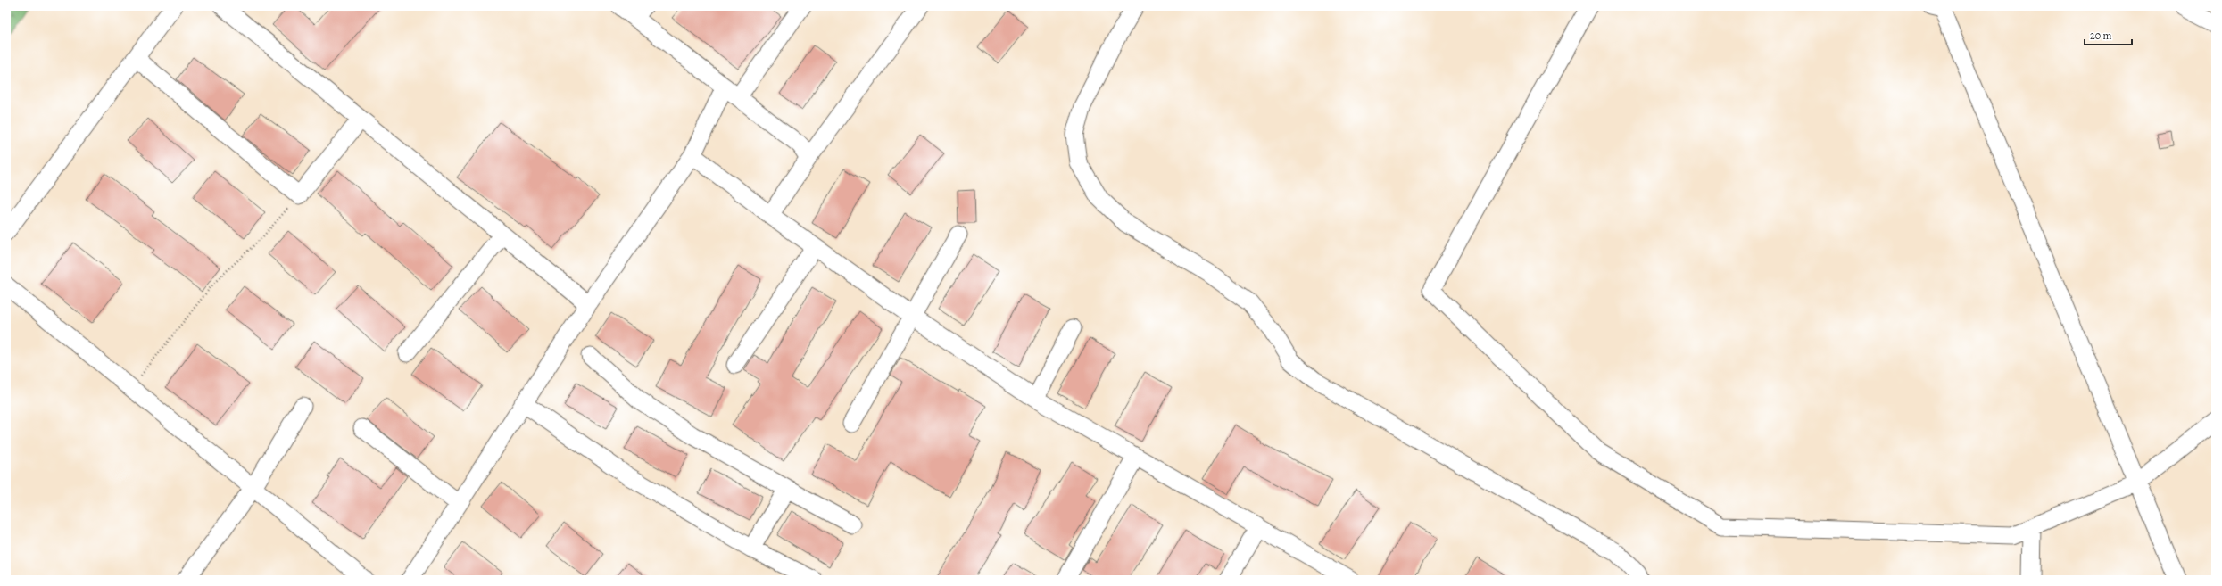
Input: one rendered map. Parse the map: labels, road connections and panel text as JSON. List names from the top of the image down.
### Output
{
  "scale_bar": "20 m"
}
